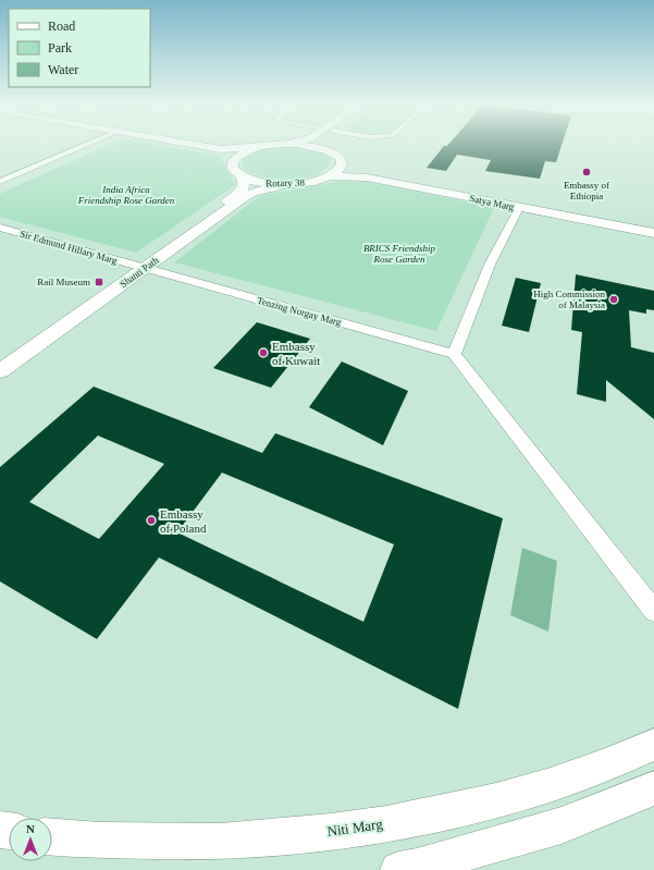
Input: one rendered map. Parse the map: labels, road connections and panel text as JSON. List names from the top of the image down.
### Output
{
  "streets": {
    "main road": ["Rotary 38", "Satya Marg", "Shanti Path"],
    "street": ["Sir Edmund Hillary Marg", "Tenzing Norgay Marg", "Niti Marg"]
  },
  "crossings": [
    ["Rotary 38", "Satya Marg"],
    ["Rotary 38", "Shanti Path"],
    ["Sir Edmund Hillary Marg", "Shanti Path"],
    ["Sir Edmund Hillary Marg", "Tenzing Norgay Marg"],
    ["Shanti Path", "Tenzing Norgay Marg"]
  ],
  "parks": ["India Africa Friendship Rose Garden", "BRICS Friendship Rose Garden"],
  "places": {
    "other": [
      "Embassy of Ethiopia",
      "High Commission of Malaysia",
      "Embassy of Kuwait",
      "Embassy of Poland"
    ],
    "transit": ["Rail Museum"]
  },
  "legend": ["Road", "Park", "Water"],
  "north": "top"
}
